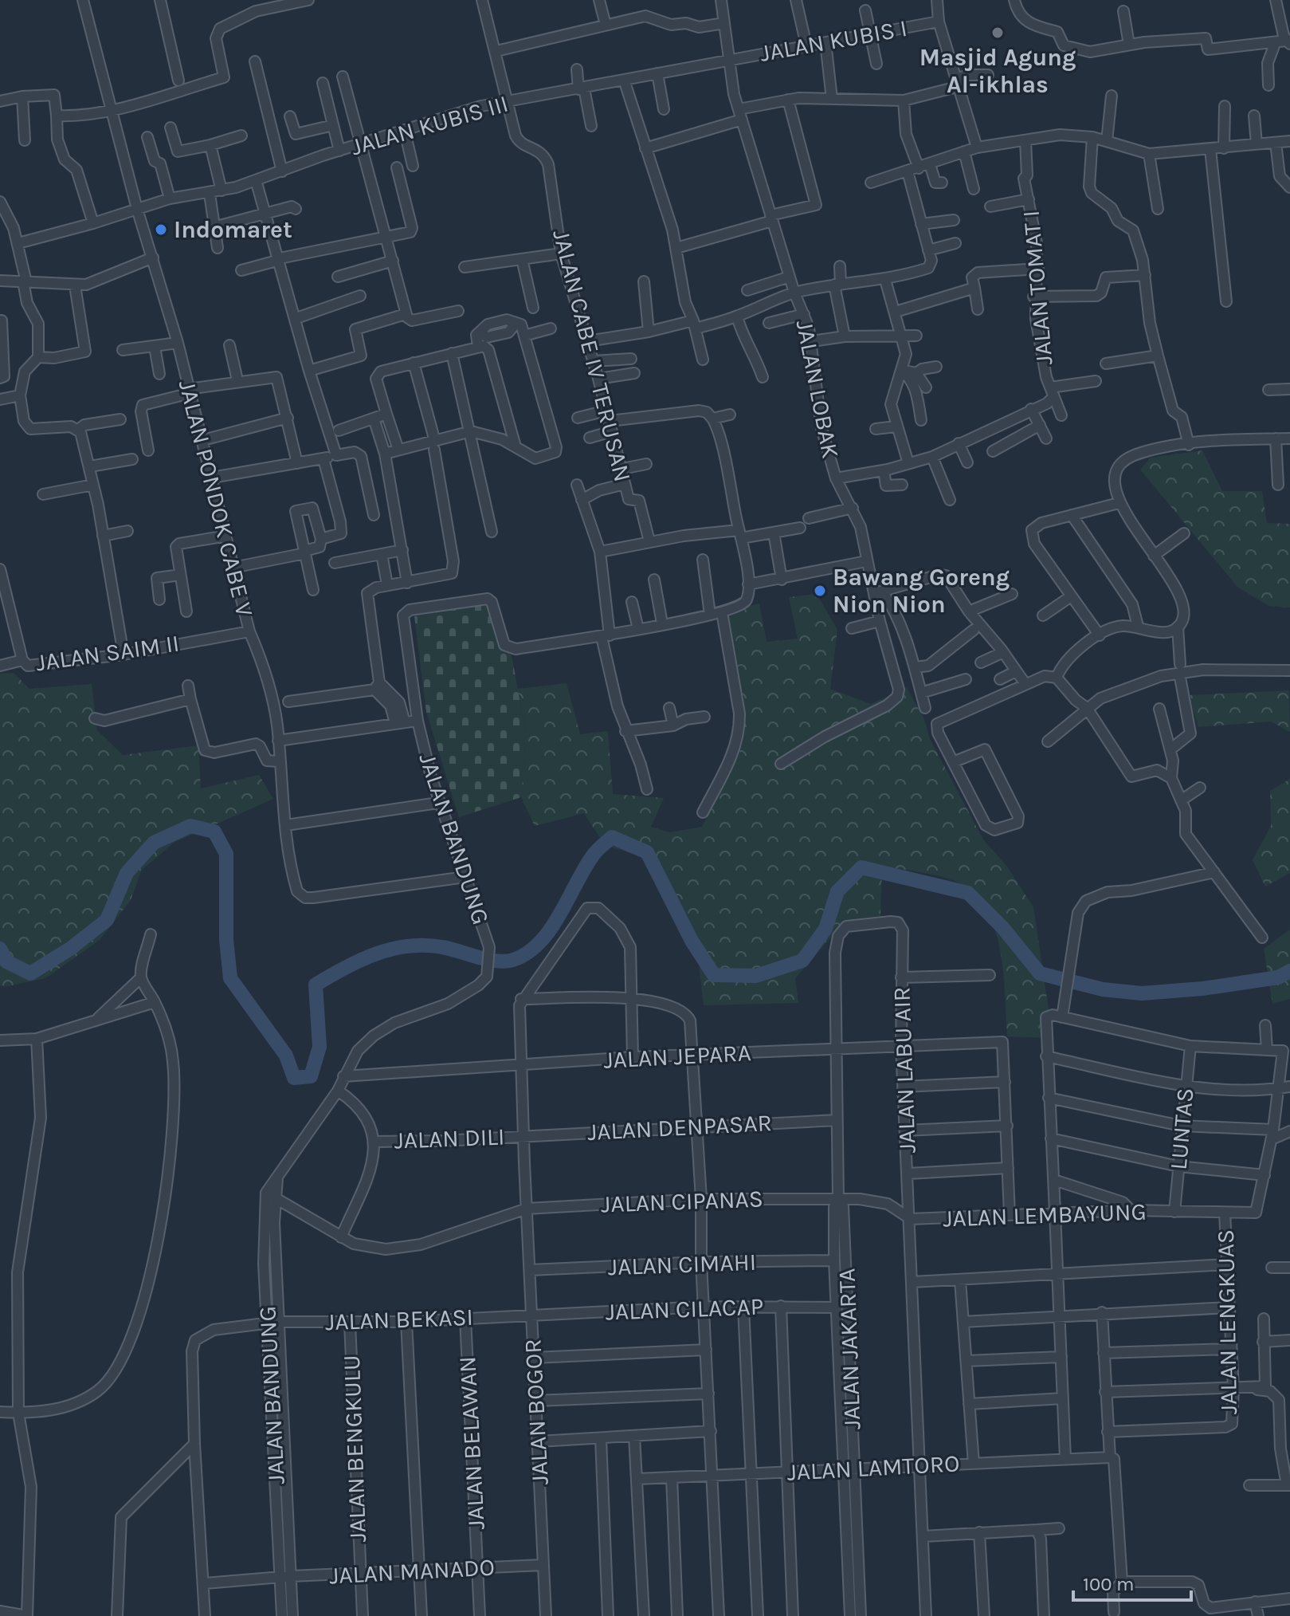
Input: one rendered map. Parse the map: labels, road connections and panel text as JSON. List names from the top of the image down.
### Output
{
  "streets": {
    "street": [
      "JALAN KUBIS I",
      "JALAN KUBIS III",
      "JALAN TOMAT I",
      "JALAN CABE IV TERUSAN",
      "JALAN LOBAK",
      "JALAN PONDOK CABE V",
      "JALAN SAIM II",
      "JALAN BANDUNG",
      "JALAN JEPARA",
      "JALAN LABU AIR",
      "JALAN DENPASAR",
      "LUNTAS",
      "JALAN DILI",
      "JALAN CIPANAS",
      "JALAN LEMBAYUNG",
      "JALAN CIMAHI",
      "JALAN CILACAP",
      "JALAN BEKASI",
      "JALAN LENGKUAS",
      "JALAN JAKARTA",
      "JALAN BOGOR",
      "JALAN BELAWAN",
      "JALAN BENGKULU",
      "JALAN LAMTORO",
      "JALAN MANADO"
    ]
  },
  "crossings": [
    ["JALAN KUBIS I", "JALAN KUBIS III"],
    ["JALAN KUBIS I", "JALAN LOBAK"],
    ["JALAN KUBIS III", "JALAN CABE IV TERUSAN"],
    ["JALAN KUBIS III", "JALAN LOBAK"],
    ["JALAN KUBIS III", "JALAN PONDOK CABE V"],
    ["JALAN PONDOK CABE V", "JALAN SAIM II"],
    ["JALAN PONDOK CABE V", "JALAN BANDUNG"],
    ["JALAN BANDUNG", "JALAN JEPARA"],
    ["JALAN BANDUNG", "JALAN CIPANAS"],
    ["JALAN BANDUNG", "JALAN BEKASI"],
    ["JALAN BANDUNG", "JALAN MANADO"],
    ["JALAN JEPARA", "JALAN LABU AIR"],
    ["JALAN JEPARA", "JALAN JAKARTA"],
    ["JALAN JEPARA", "JALAN BOGOR"],
    ["JALAN LABU AIR", "JALAN LEMBAYUNG"],
    ["JALAN LABU AIR", "JALAN JAKARTA"],
    ["JALAN LABU AIR", "JALAN LAMTORO"],
    ["JALAN DENPASAR", "JALAN DILI"],
    ["JALAN DENPASAR", "JALAN JAKARTA"],
    ["JALAN DENPASAR", "JALAN BOGOR"],
    ["LUNTAS", "JALAN LEMBAYUNG"],
    ["JALAN DILI", "JALAN BOGOR"],
    ["JALAN CIPANAS", "JALAN LEMBAYUNG"],
    ["JALAN CIPANAS", "JALAN JAKARTA"],
    ["JALAN CIPANAS", "JALAN BOGOR"],
    ["JALAN LEMBAYUNG", "JALAN LENGKUAS"],
    ["JALAN LEMBAYUNG", "JALAN JAKARTA"],
    ["JALAN CIMAHI", "JALAN JAKARTA"],
    ["JALAN CIMAHI", "JALAN BOGOR"],
    ["JALAN CILACAP", "JALAN BEKASI"],
    ["JALAN CILACAP", "JALAN JAKARTA"],
    ["JALAN CILACAP", "JALAN BOGOR"],
    ["JALAN BEKASI", "JALAN BOGOR"],
    ["JALAN BEKASI", "JALAN BELAWAN"],
    ["JALAN BEKASI", "JALAN BENGKULU"],
    ["JALAN JAKARTA", "JALAN LAMTORO"],
    ["JALAN BOGOR", "JALAN MANADO"],
    ["JALAN BELAWAN", "JALAN MANADO"],
    ["JALAN BENGKULU", "JALAN MANADO"]
  ],
  "places": ["Masjid Agung Al-ikhlas", "Indomaret", "Bawang Goreng Nion Nion"],
  "scale_bar": "100 m"
}
